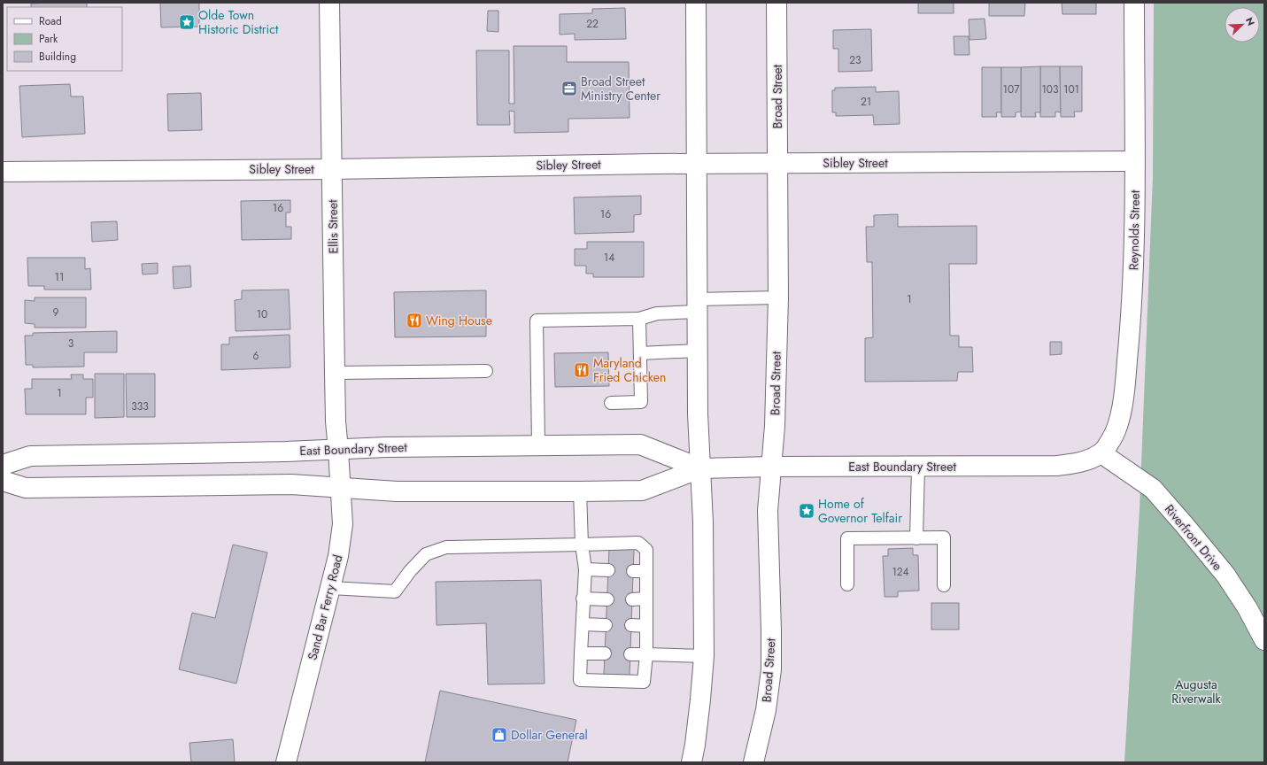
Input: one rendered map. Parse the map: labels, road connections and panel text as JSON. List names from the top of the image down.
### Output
{
  "streets": {
    "main road": [
      "Broad Street",
      "Sibley Street",
      "Ellis Street",
      "Reynolds Street",
      "East Boundary Street",
      "Riverfront Drive",
      "Sand Bar Ferry Road"
    ]
  },
  "crossings": [
    ["Broad Street", "Sibley Street"],
    ["Broad Street", "East Boundary Street"],
    ["Sibley Street", "Ellis Street"],
    ["Sibley Street", "Reynolds Street"],
    ["Ellis Street", "East Boundary Street"],
    ["Ellis Street", "Sand Bar Ferry Road"],
    ["Reynolds Street", "East Boundary Street"],
    ["Reynolds Street", "Riverfront Drive"],
    ["East Boundary Street", "Riverfront Drive"],
    ["East Boundary Street", "Sand Bar Ferry Road"]
  ],
  "parks": ["Augusta Riverwalk"],
  "places": {
    "place": ["Olde Town Historic District", "Home of Governor Telfair"],
    "office": ["Broad Street Ministry Center"],
    "restaurant": ["Wing House", "Maryland Fried Chicken"],
    "shop": ["Dollar General"]
  },
  "house_numbers": [
    "22",
    "23",
    "107",
    "103",
    "101",
    "21",
    "16",
    "16",
    "14",
    "11",
    "1",
    "9",
    "10",
    "3",
    "6",
    "1",
    "333",
    "124"
  ],
  "legend": ["Road", "Park", "Building"],
  "north": "top right"
}
